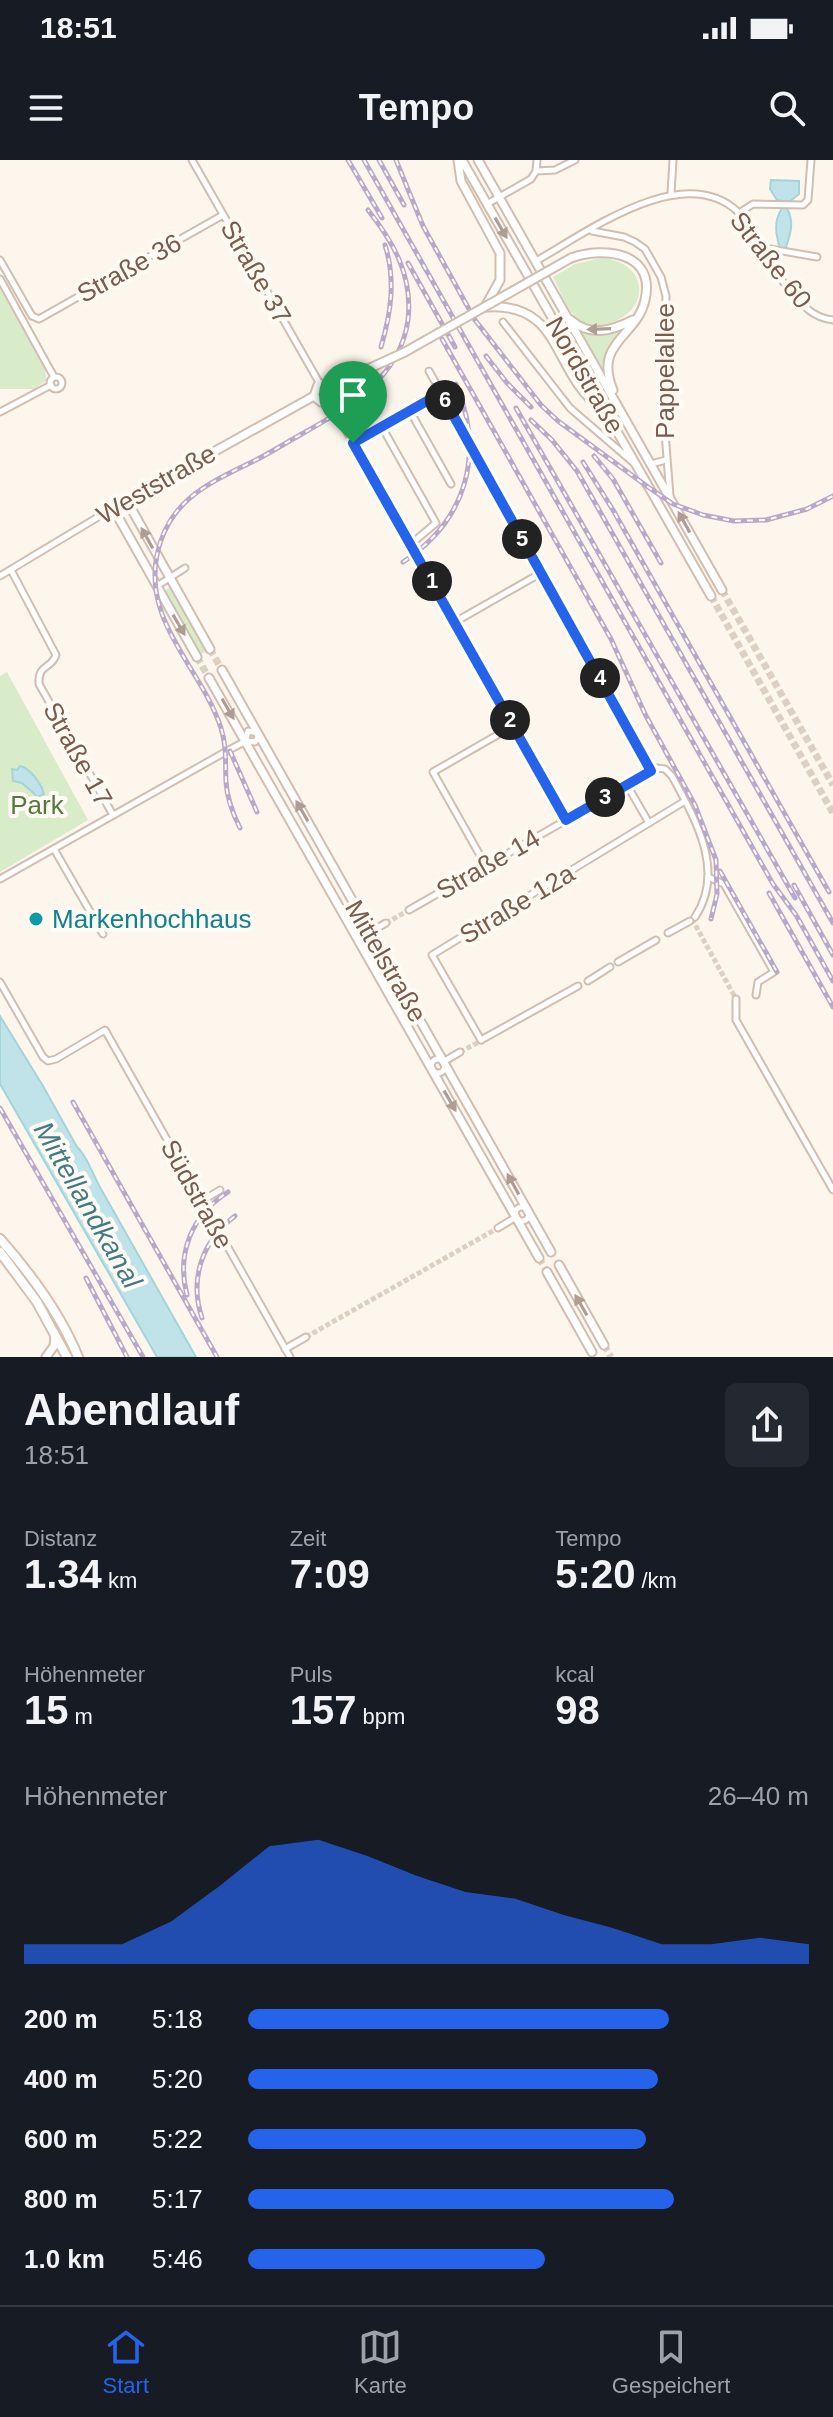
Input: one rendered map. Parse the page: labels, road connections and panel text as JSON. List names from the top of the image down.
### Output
{
  "streets": {
    "street": [
      "Straße 60",
      "Straße 36",
      "Straße 37",
      "Pappelallee",
      "Nordstraße",
      "Weststraße",
      "Straße 17",
      "Straße 14",
      "Straße 12a",
      "Mittelstraße",
      "Südstraße"
    ]
  },
  "crossings": [
    ["Straße 60", "Pappelallee"],
    ["Straße 60", "Nordstraße"],
    ["Straße 36", "Straße 37"],
    ["Straße 37", "Weststraße"],
    ["Pappelallee", "Nordstraße"],
    ["Weststraße", "Straße 17"]
  ],
  "water": ["Mittellandkanal"],
  "parks": ["Park"],
  "places": ["Markenhochhaus"],
  "page": {
    "status": "18:51",
    "header": "Tempo",
    "pins": [
      "6",
      "5",
      "1",
      "4",
      "2",
      "3"
    ],
    "heading": ["Abendlauf", "18:51"],
    "stats": [
      ["Distanz", "1.34 km"],
      ["Zeit", "7:09"],
      ["Tempo", "5:20 /km"],
      ["Höhenmeter", "15 m"],
      ["Puls", "157 bpm"],
      ["kcal", "98"]
    ],
    "chart": ["Höhenmeter", "26–40 m"],
    "list": [
      {
        "name": "200 m",
        "note": "5:18"
      },
      {
        "name": "400 m",
        "note": "5:20"
      },
      {
        "name": "600 m",
        "note": "5:22"
      },
      {
        "name": "800 m",
        "note": "5:17"
      },
      {
        "name": "1.0 km",
        "note": "5:46"
      }
    ],
    "tabs": ["Start", "Karte", "Gespeichert"]
  }
}
